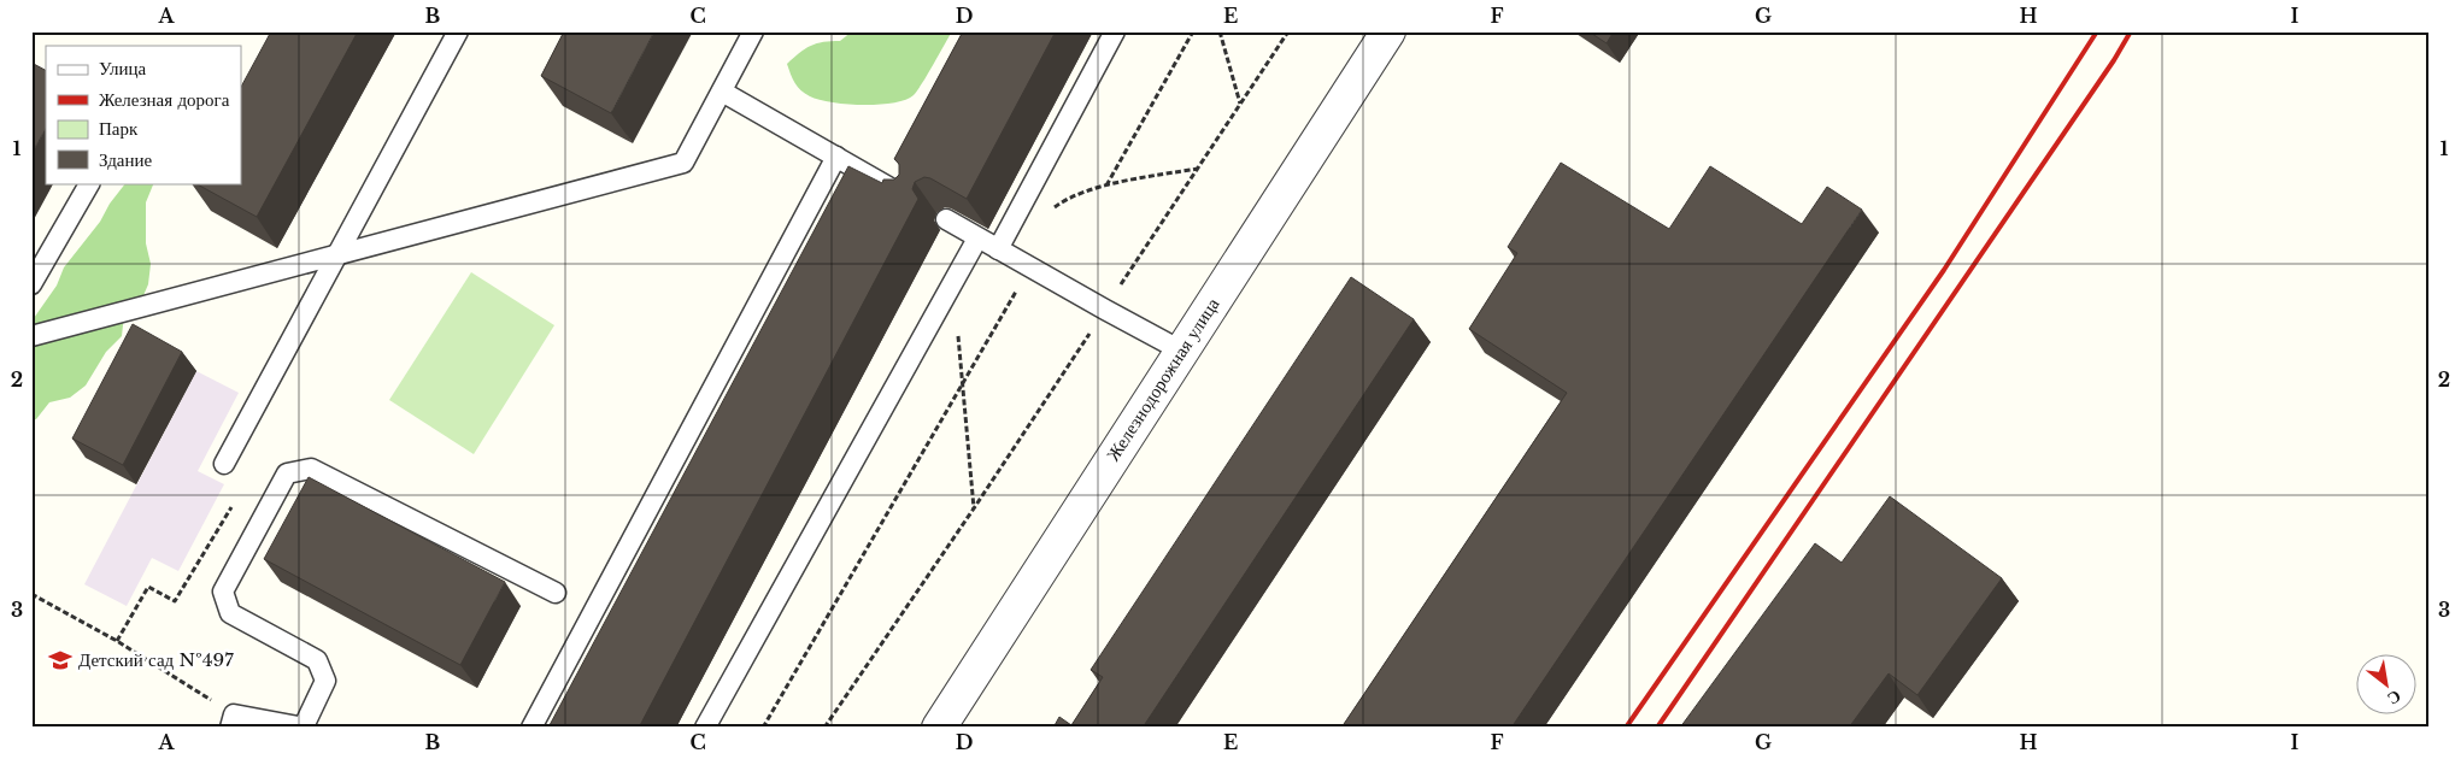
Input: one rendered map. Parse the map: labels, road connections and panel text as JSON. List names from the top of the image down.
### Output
{
  "streets": {
    "street": ["Железнодорожная улица"]
  },
  "places": {
    "school or university": ["Детский сад №497"]
  },
  "legend": [
    "Улица",
    "Железная дорога",
    "Парк",
    "Здание"
  ],
  "north": "bottom right",
  "grid": {
    "columns": [
      "A",
      "B",
      "C",
      "D",
      "E",
      "F",
      "G",
      "H",
      "I"
    ],
    "rows": ["1", "2", "3"]
  }
}
